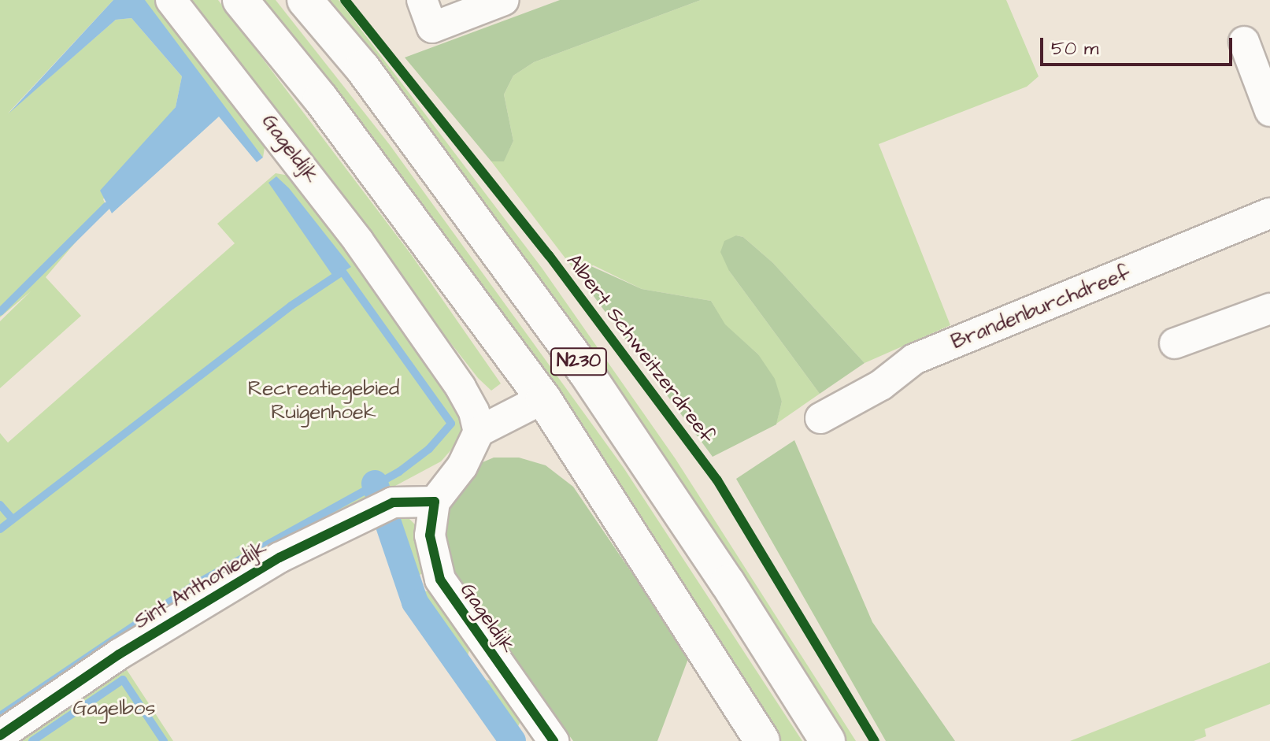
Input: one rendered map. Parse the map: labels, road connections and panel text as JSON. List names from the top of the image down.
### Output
{
  "streets": {
    "highway": ["N230"],
    "street": ["Gageldijk", "Brandenburchdreef", "Sint Anthoniedijk"],
    "cycle path": ["Albert Schweitzerdreef"]
  },
  "crossings": [
    ["Gageldijk", "Sint Anthoniedijk"]
  ],
  "parks": ["Recreatiegebied Ruigenhoek", "Gagelbos"],
  "scale_bar": "50 m"
}
